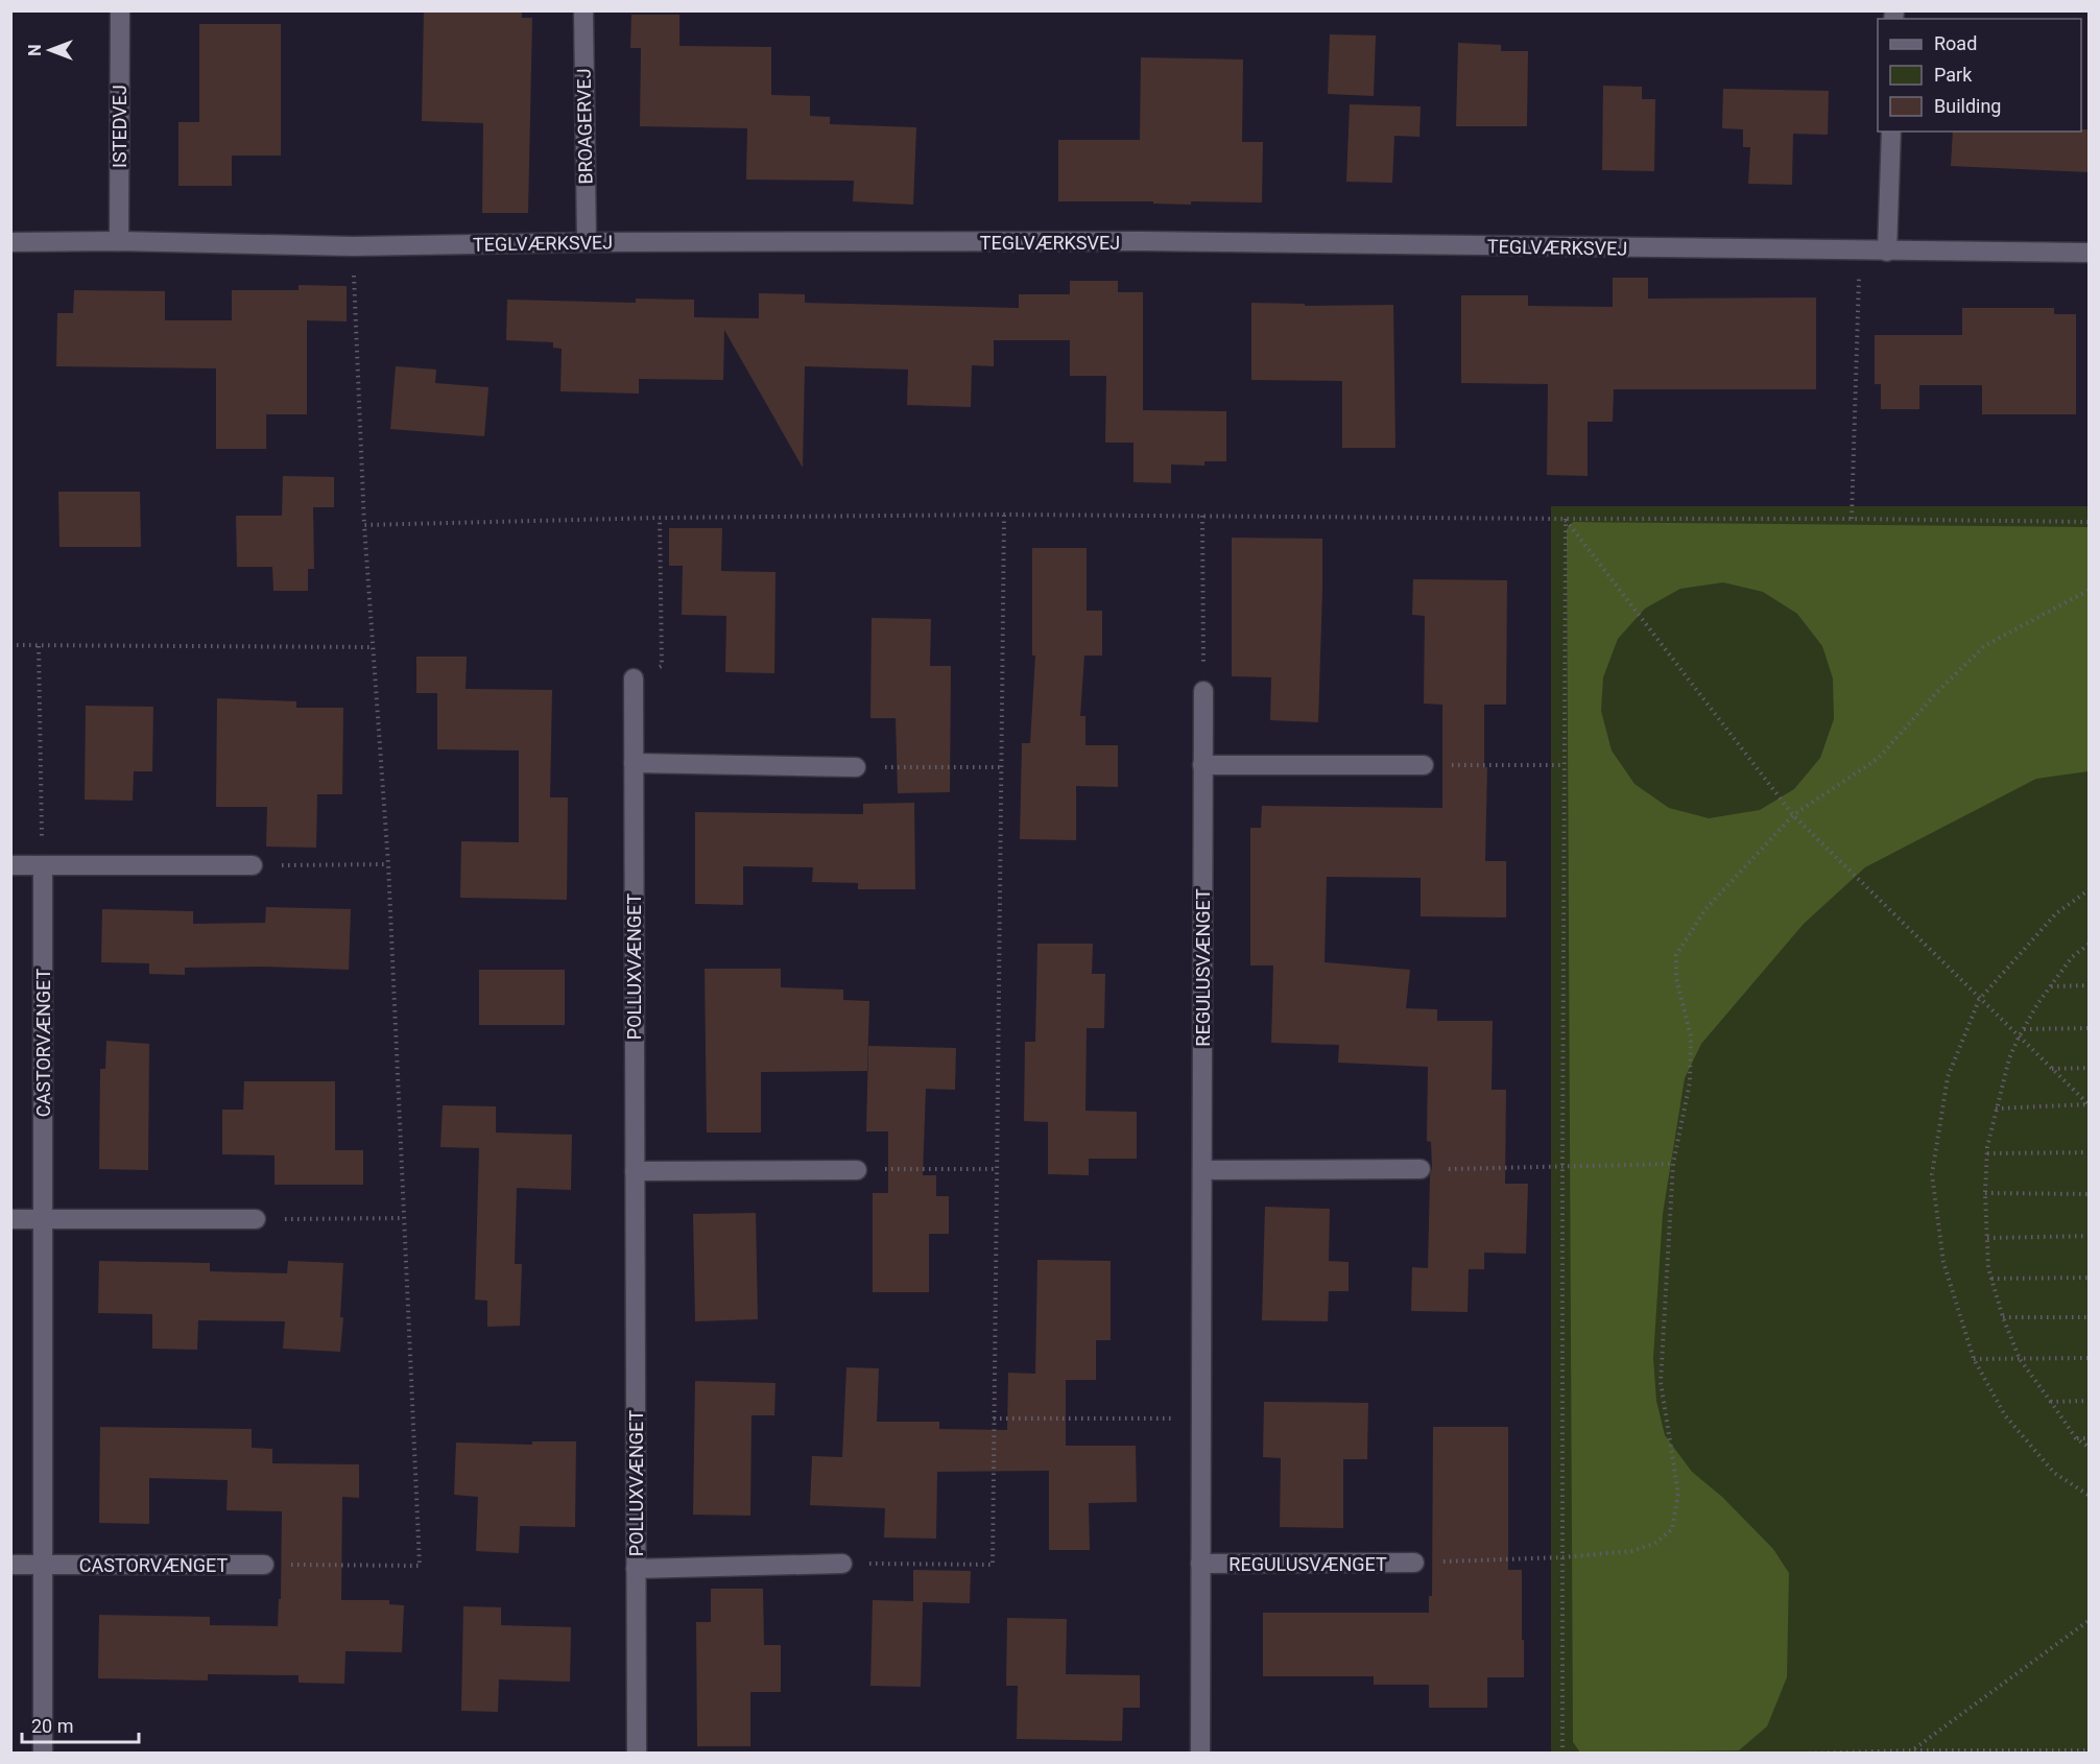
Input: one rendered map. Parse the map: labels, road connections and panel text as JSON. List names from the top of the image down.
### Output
{
  "streets": {
    "street": [
      "ISTEDVEJ",
      "BROAGERVEJ",
      "TEGLVÆRKSVEJ",
      "POLLUXVÆNGET",
      "REGULUSVÆNGET",
      "CASTORVÆNGET"
    ]
  },
  "crossings": [
    ["ISTEDVEJ", "TEGLVÆRKSVEJ"],
    ["BROAGERVEJ", "TEGLVÆRKSVEJ"]
  ],
  "legend": ["Road", "Park", "Building"],
  "scale_bar": "20 m",
  "north": "left"
}
